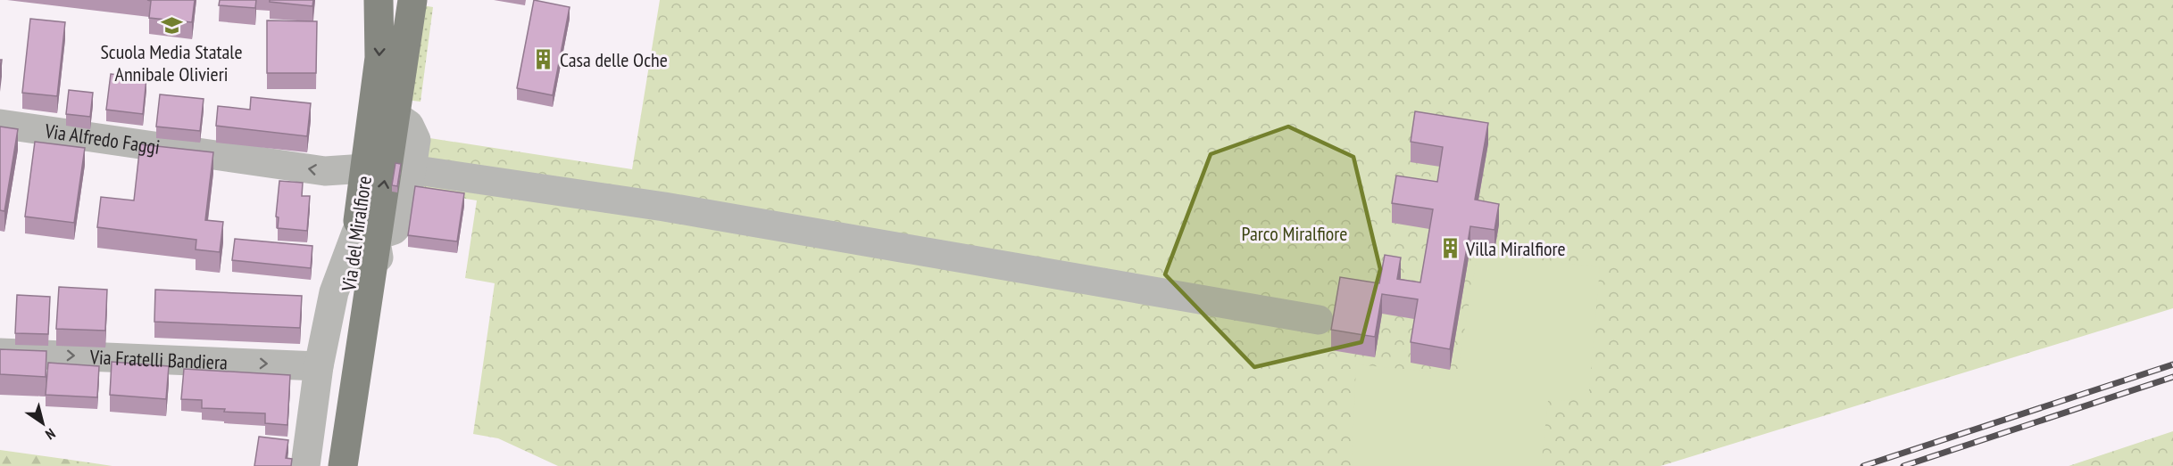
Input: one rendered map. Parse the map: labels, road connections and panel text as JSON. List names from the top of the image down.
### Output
{
  "streets": {
    "main road": ["Via del Miralfiore"],
    "street": ["Via Alfredo Faggi", "Via Fratelli Bandiera"]
  },
  "crossings": [
    ["Via Alfredo Faggi", "Via del Miralfiore"]
  ],
  "one_way": ["Via Alfredo Faggi", "Via Fratelli Bandiera"],
  "parks": ["Parco Miralfiore"],
  "places": {
    "school or university": ["Scuola Media Statale Annibale Olivieri"],
    "building": ["Casa delle Oche", "Villa Miralfiore"]
  },
  "north": "bottom right"
}
